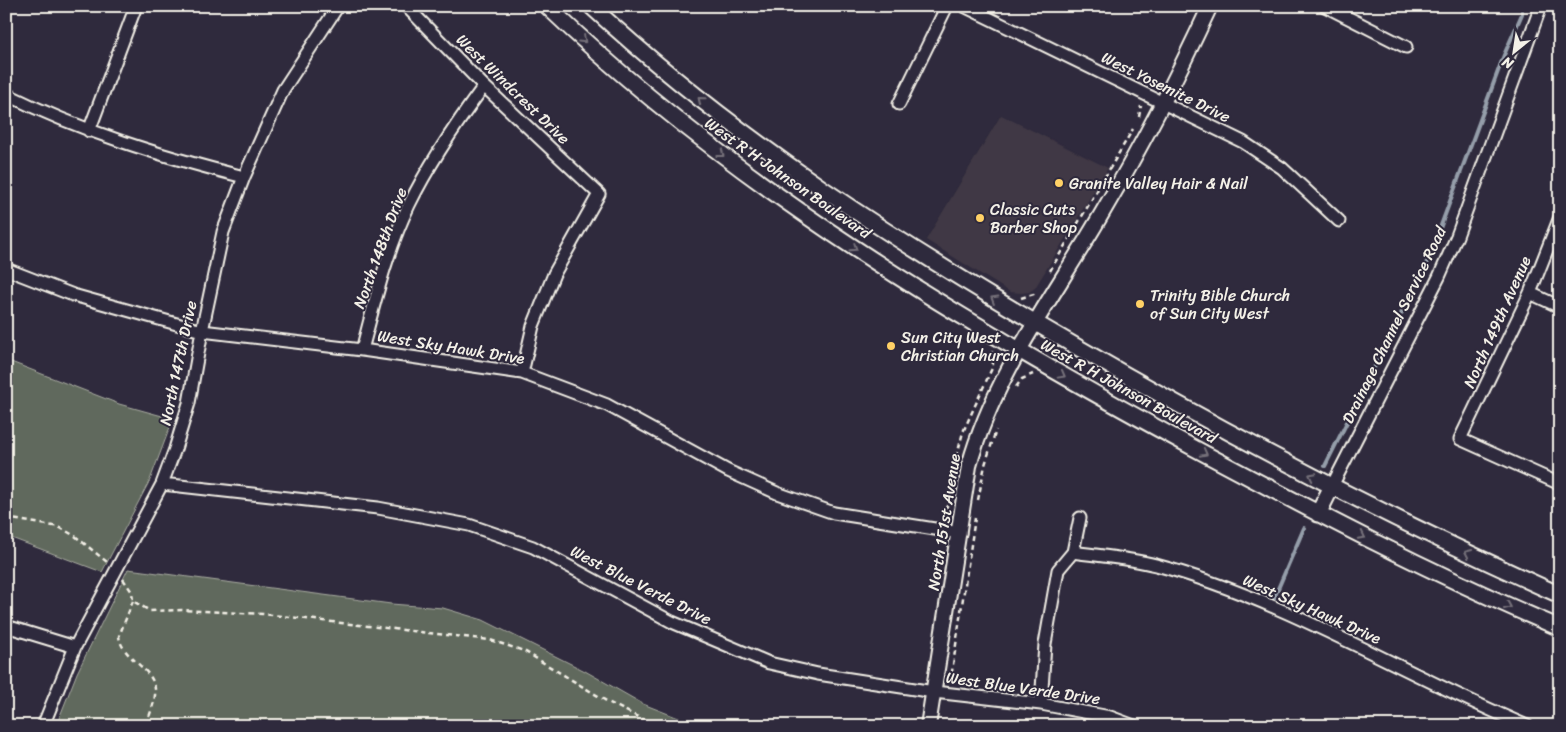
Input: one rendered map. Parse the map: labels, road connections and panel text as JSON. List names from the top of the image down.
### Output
{
  "streets": {
    "main road": ["West R H Johnson Boulevard"],
    "street": [
      "West Yosemite Drive",
      "West Windcrest Drive",
      "North 148th Drive",
      "North 149th Avenue",
      "Drainage Channel Service Road",
      "West Sky Hawk Drive",
      "North 147th Drive",
      "North 151st Avenue",
      "West Blue Verde Drive"
    ]
  },
  "crossings": [
    ["West Yosemite Drive", "North 151st Avenue"],
    ["West Windcrest Drive", "North 148th Drive"],
    ["West Windcrest Drive", "West Sky Hawk Drive"],
    ["West R H Johnson Boulevard", "Drainage Channel Service Road"],
    ["West R H Johnson Boulevard", "North 151st Avenue"],
    ["North 148th Drive", "West Sky Hawk Drive"],
    ["West Sky Hawk Drive", "North 147th Drive"],
    ["West Sky Hawk Drive", "North 151st Avenue"],
    ["North 147th Drive", "West Blue Verde Drive"],
    ["North 151st Avenue", "West Blue Verde Drive"]
  ],
  "places": [
    "Granite Valley Hair & Nail",
    "Classic Cuts Barber Shop",
    "Trinity Bible Church of Sun City West",
    "Sun City West Christian Church"
  ],
  "north": "bottom left"
}
